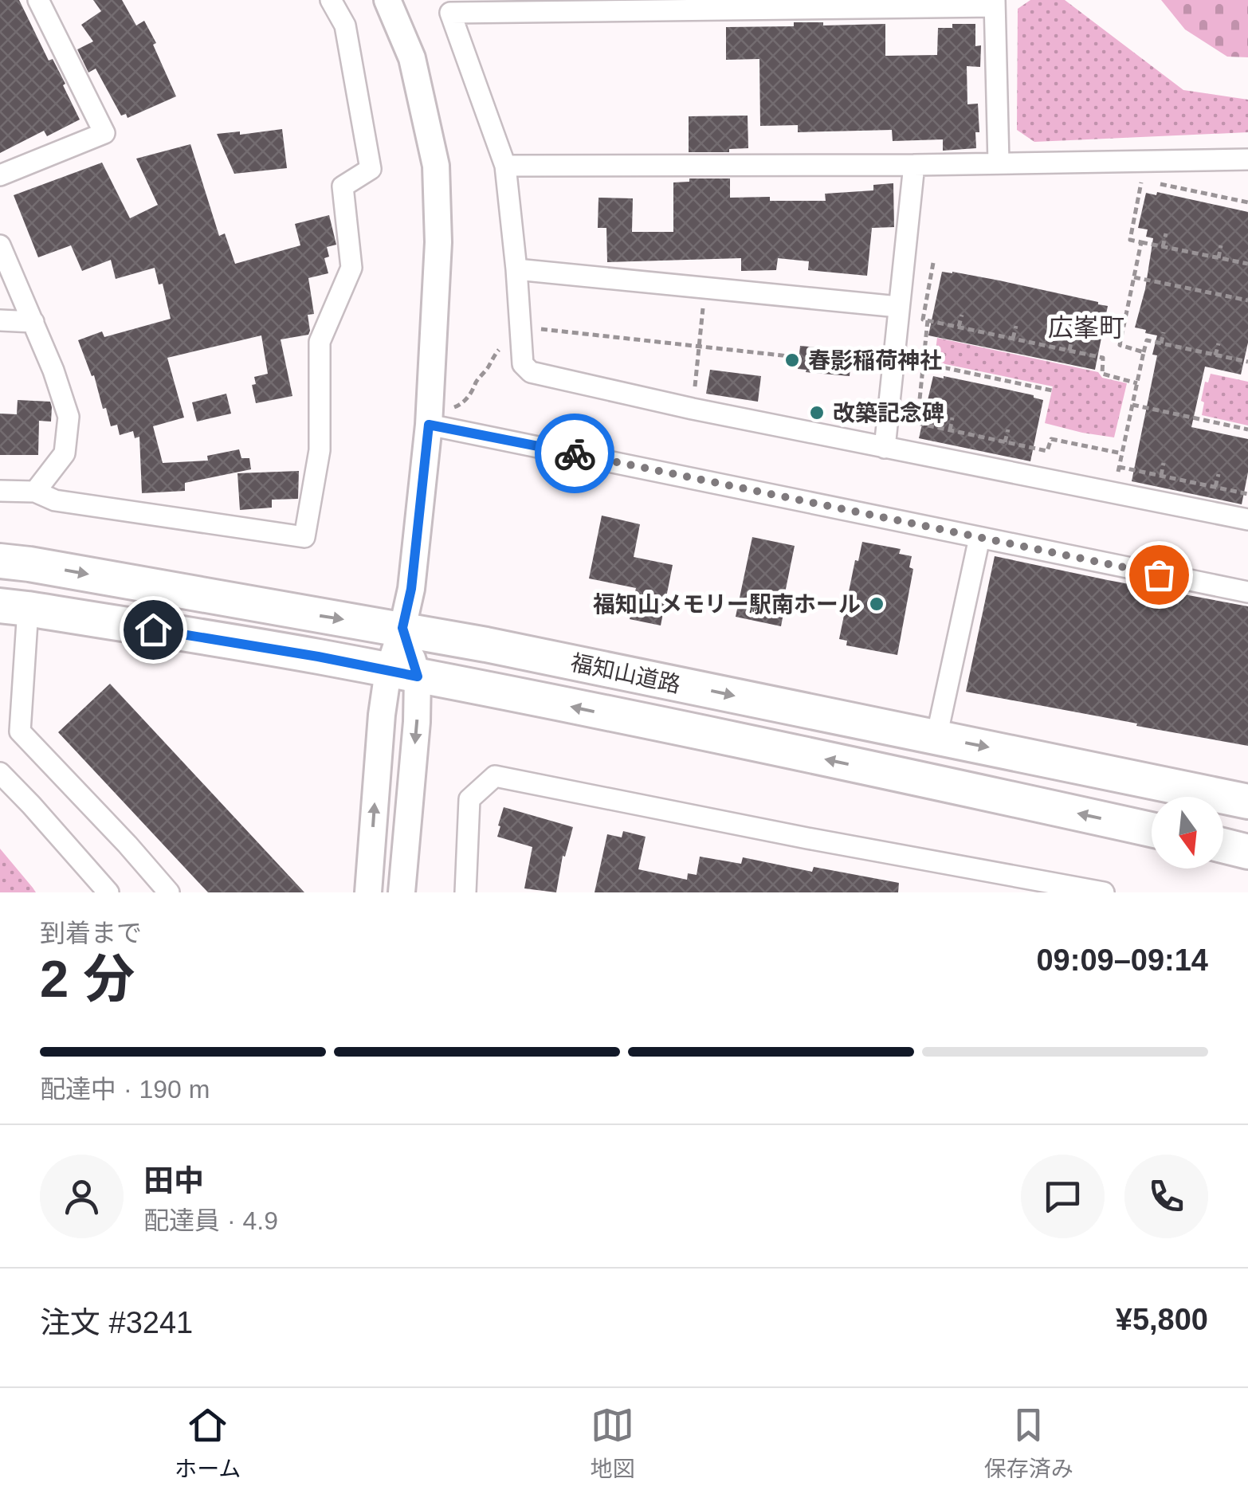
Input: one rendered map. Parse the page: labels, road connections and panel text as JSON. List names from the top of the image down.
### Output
{
  "streets": {
    "highway": ["福知山道路"]
  },
  "districts": ["広峯町"],
  "places": ["春影稲荷神社", "改築記念碑", "福知山メモリー駅南ホール"],
  "north": "bottom",
  "page": {
    "heading": ["2 分", "到着まで", "09:09–09:14"],
    "panel": [
      "田中",
      "配達員 · 4.9",
      "注文 #3241",
      "¥5,800"
    ],
    "bar": "配達中 · 190 m",
    "tabs": ["ホーム", "地図", "保存済み"]
  }
}
